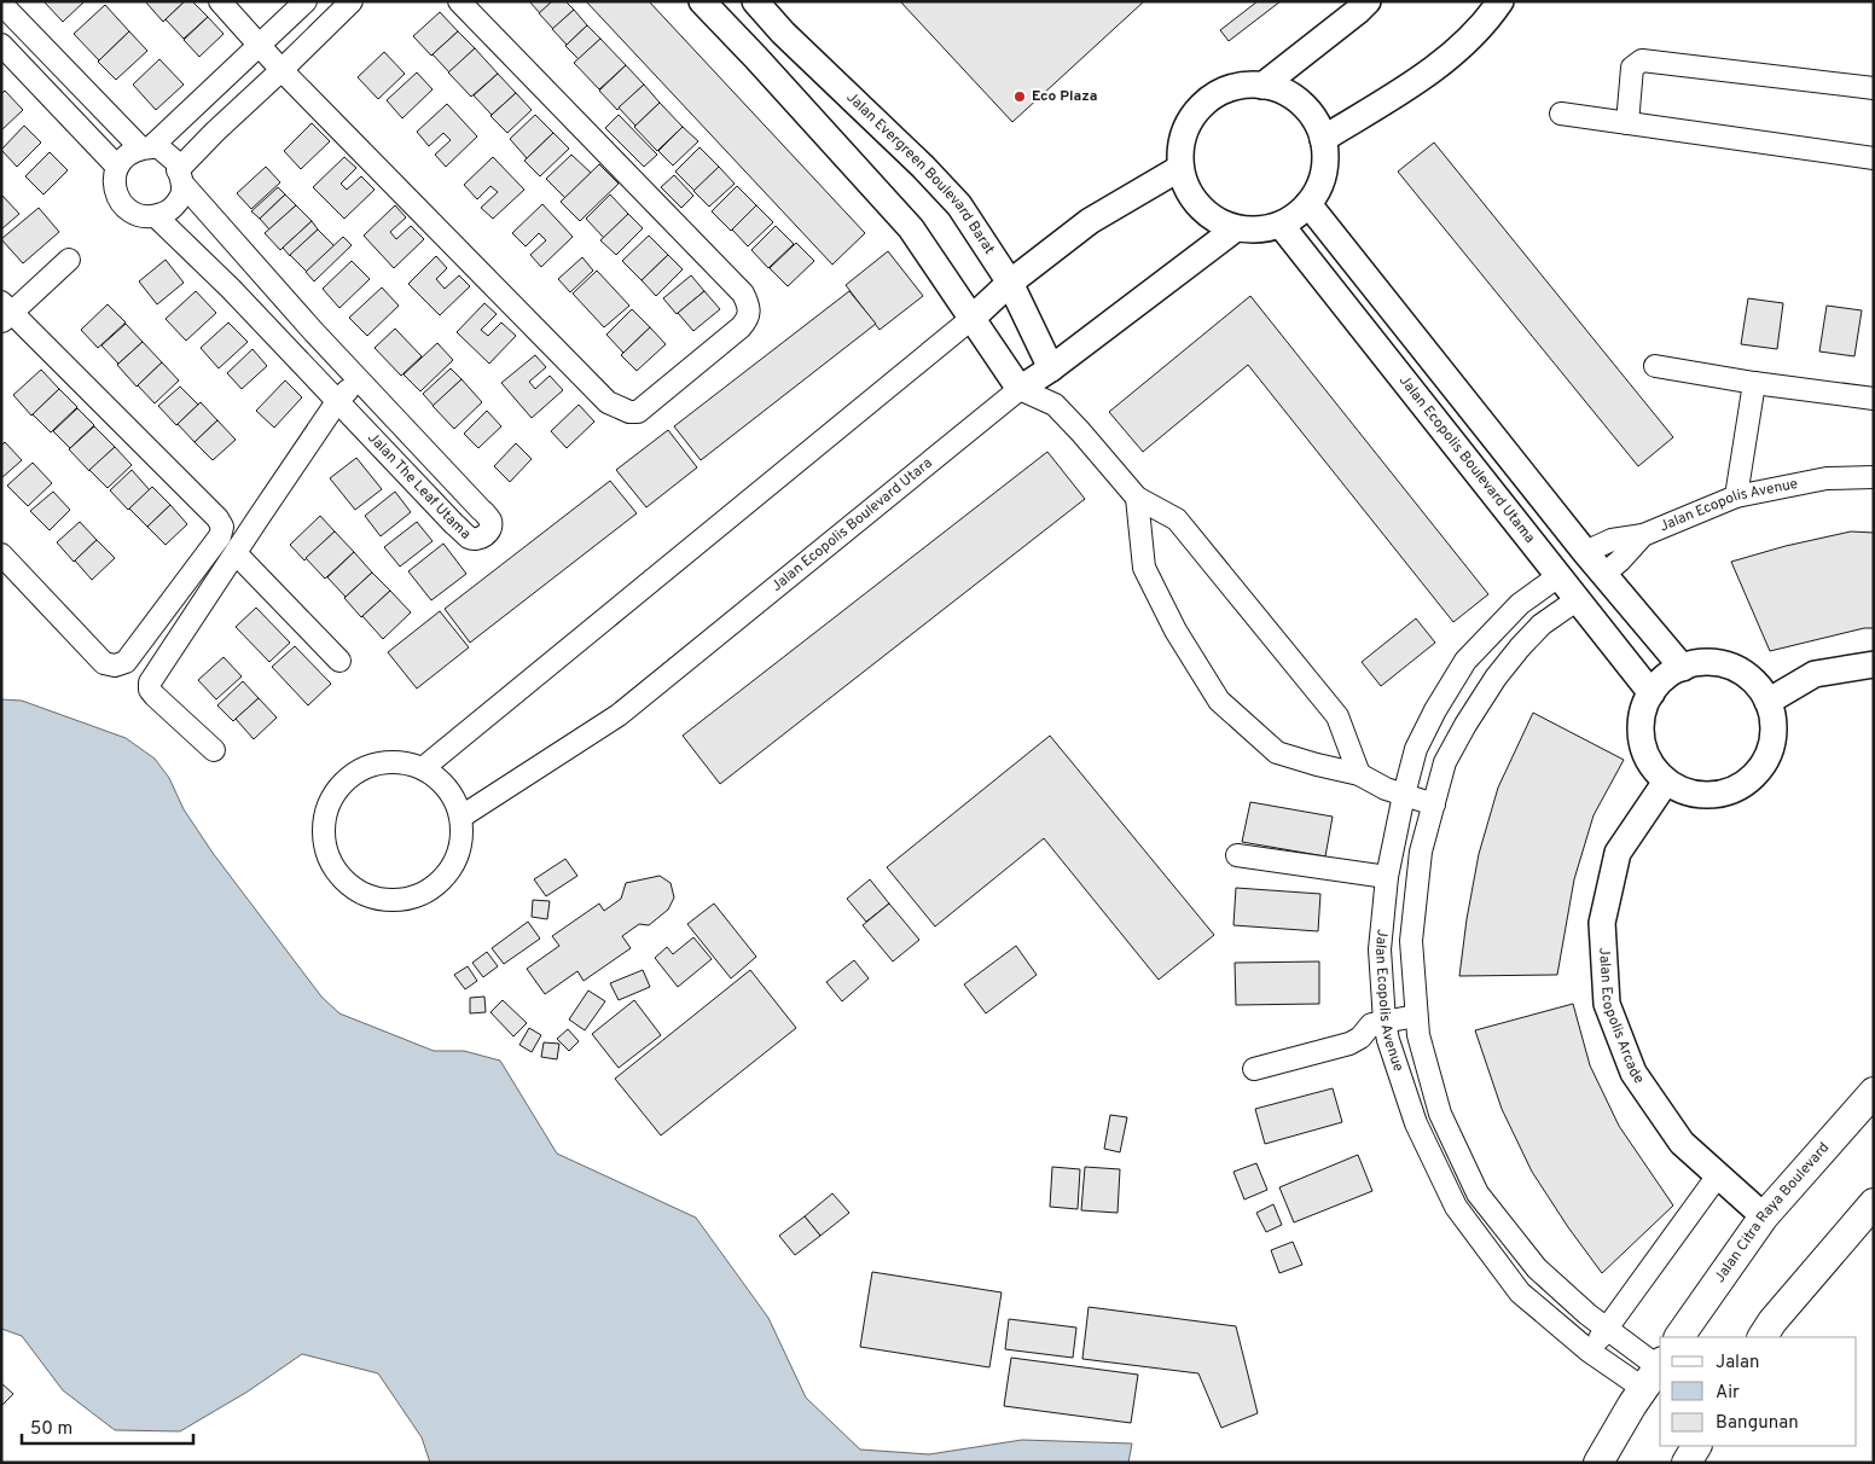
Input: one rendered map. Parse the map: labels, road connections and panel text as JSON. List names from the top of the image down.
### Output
{
  "streets": {
    "main road": ["Jalan Citra Raya Boulevard"],
    "street": [
      "Jalan Evergreen Boulevard Barat",
      "Jalan Ecopolis Boulevard Utama",
      "Jalan The Leaf Utama",
      "Jalan Ecopolis Avenue",
      "Jalan Ecopolis Boulevard Utara",
      "Jalan Ecopolis Arcade"
    ]
  },
  "crossings": [
    ["Jalan Evergreen Boulevard Barat", "Jalan Ecopolis Boulevard Utara"],
    ["Jalan Ecopolis Boulevard Utama", "Jalan Ecopolis Avenue"],
    ["Jalan Ecopolis Boulevard Utama", "Jalan Ecopolis Boulevard Utara"],
    ["Jalan Ecopolis Boulevard Utama", "Jalan Ecopolis Arcade"],
    ["Jalan Ecopolis Arcade", "Jalan Citra Raya Boulevard"]
  ],
  "places": ["Eco Plaza"],
  "legend": ["Jalan", "Air", "Bangunan"],
  "scale_bar": "50 m"
}
